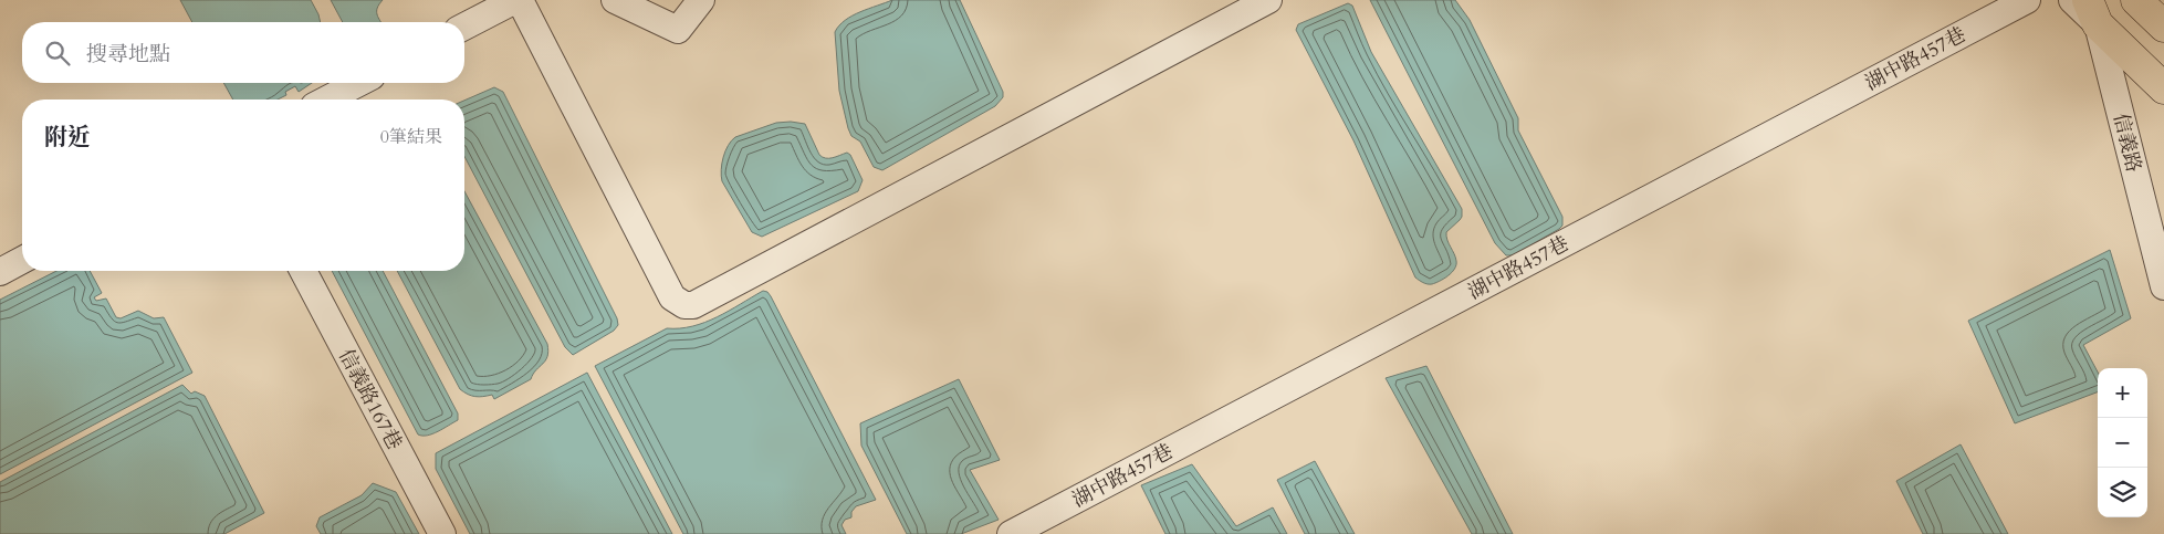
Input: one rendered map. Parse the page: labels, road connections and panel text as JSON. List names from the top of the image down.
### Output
{
  "streets": {
    "street": ["湖中路457巷", "信義路", "信義路167巷"]
  },
  "page": {
    "search": "搜尋地點",
    "heading": ["附近", "0筆結果"],
    "map_buttons": ["+", "−"]
  }
}
